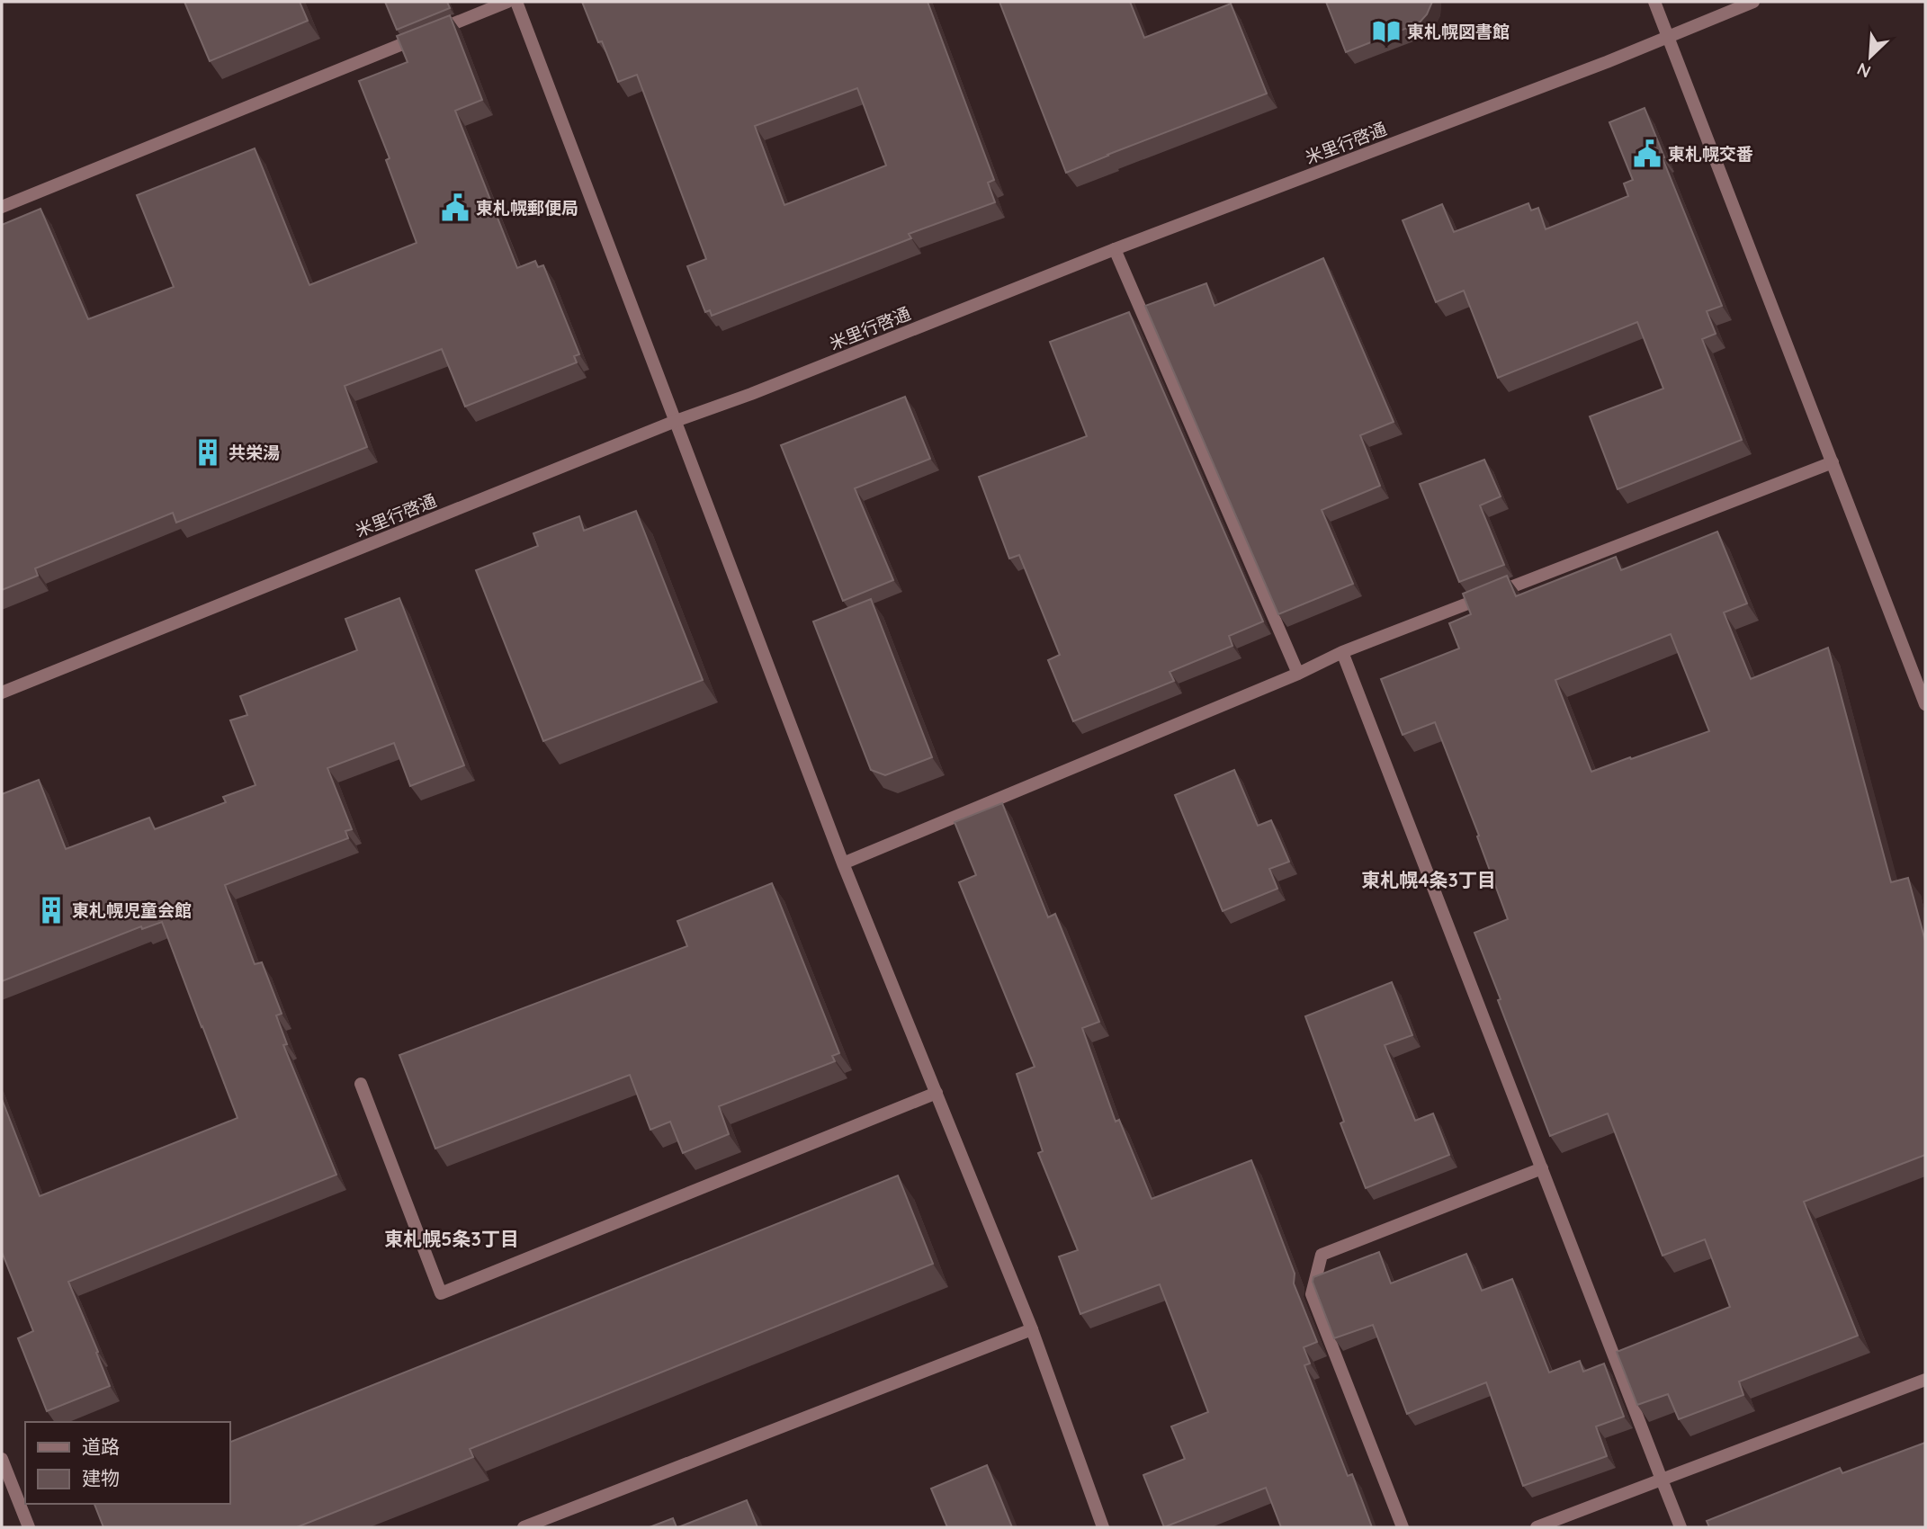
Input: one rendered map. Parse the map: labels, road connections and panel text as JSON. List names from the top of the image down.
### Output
{
  "streets": {
    "street": ["米里行啓通"]
  },
  "districts": ["東札幌4条3丁目", "東札幌5条3丁目"],
  "places": {
    "library": ["東札幌図書館"],
    "public building": ["東札幌交番", "東札幌郵便局"],
    "building": ["共栄湯", "東札幌児童会館"]
  },
  "legend": ["道路", "建物"],
  "north": "bottom left"
}
